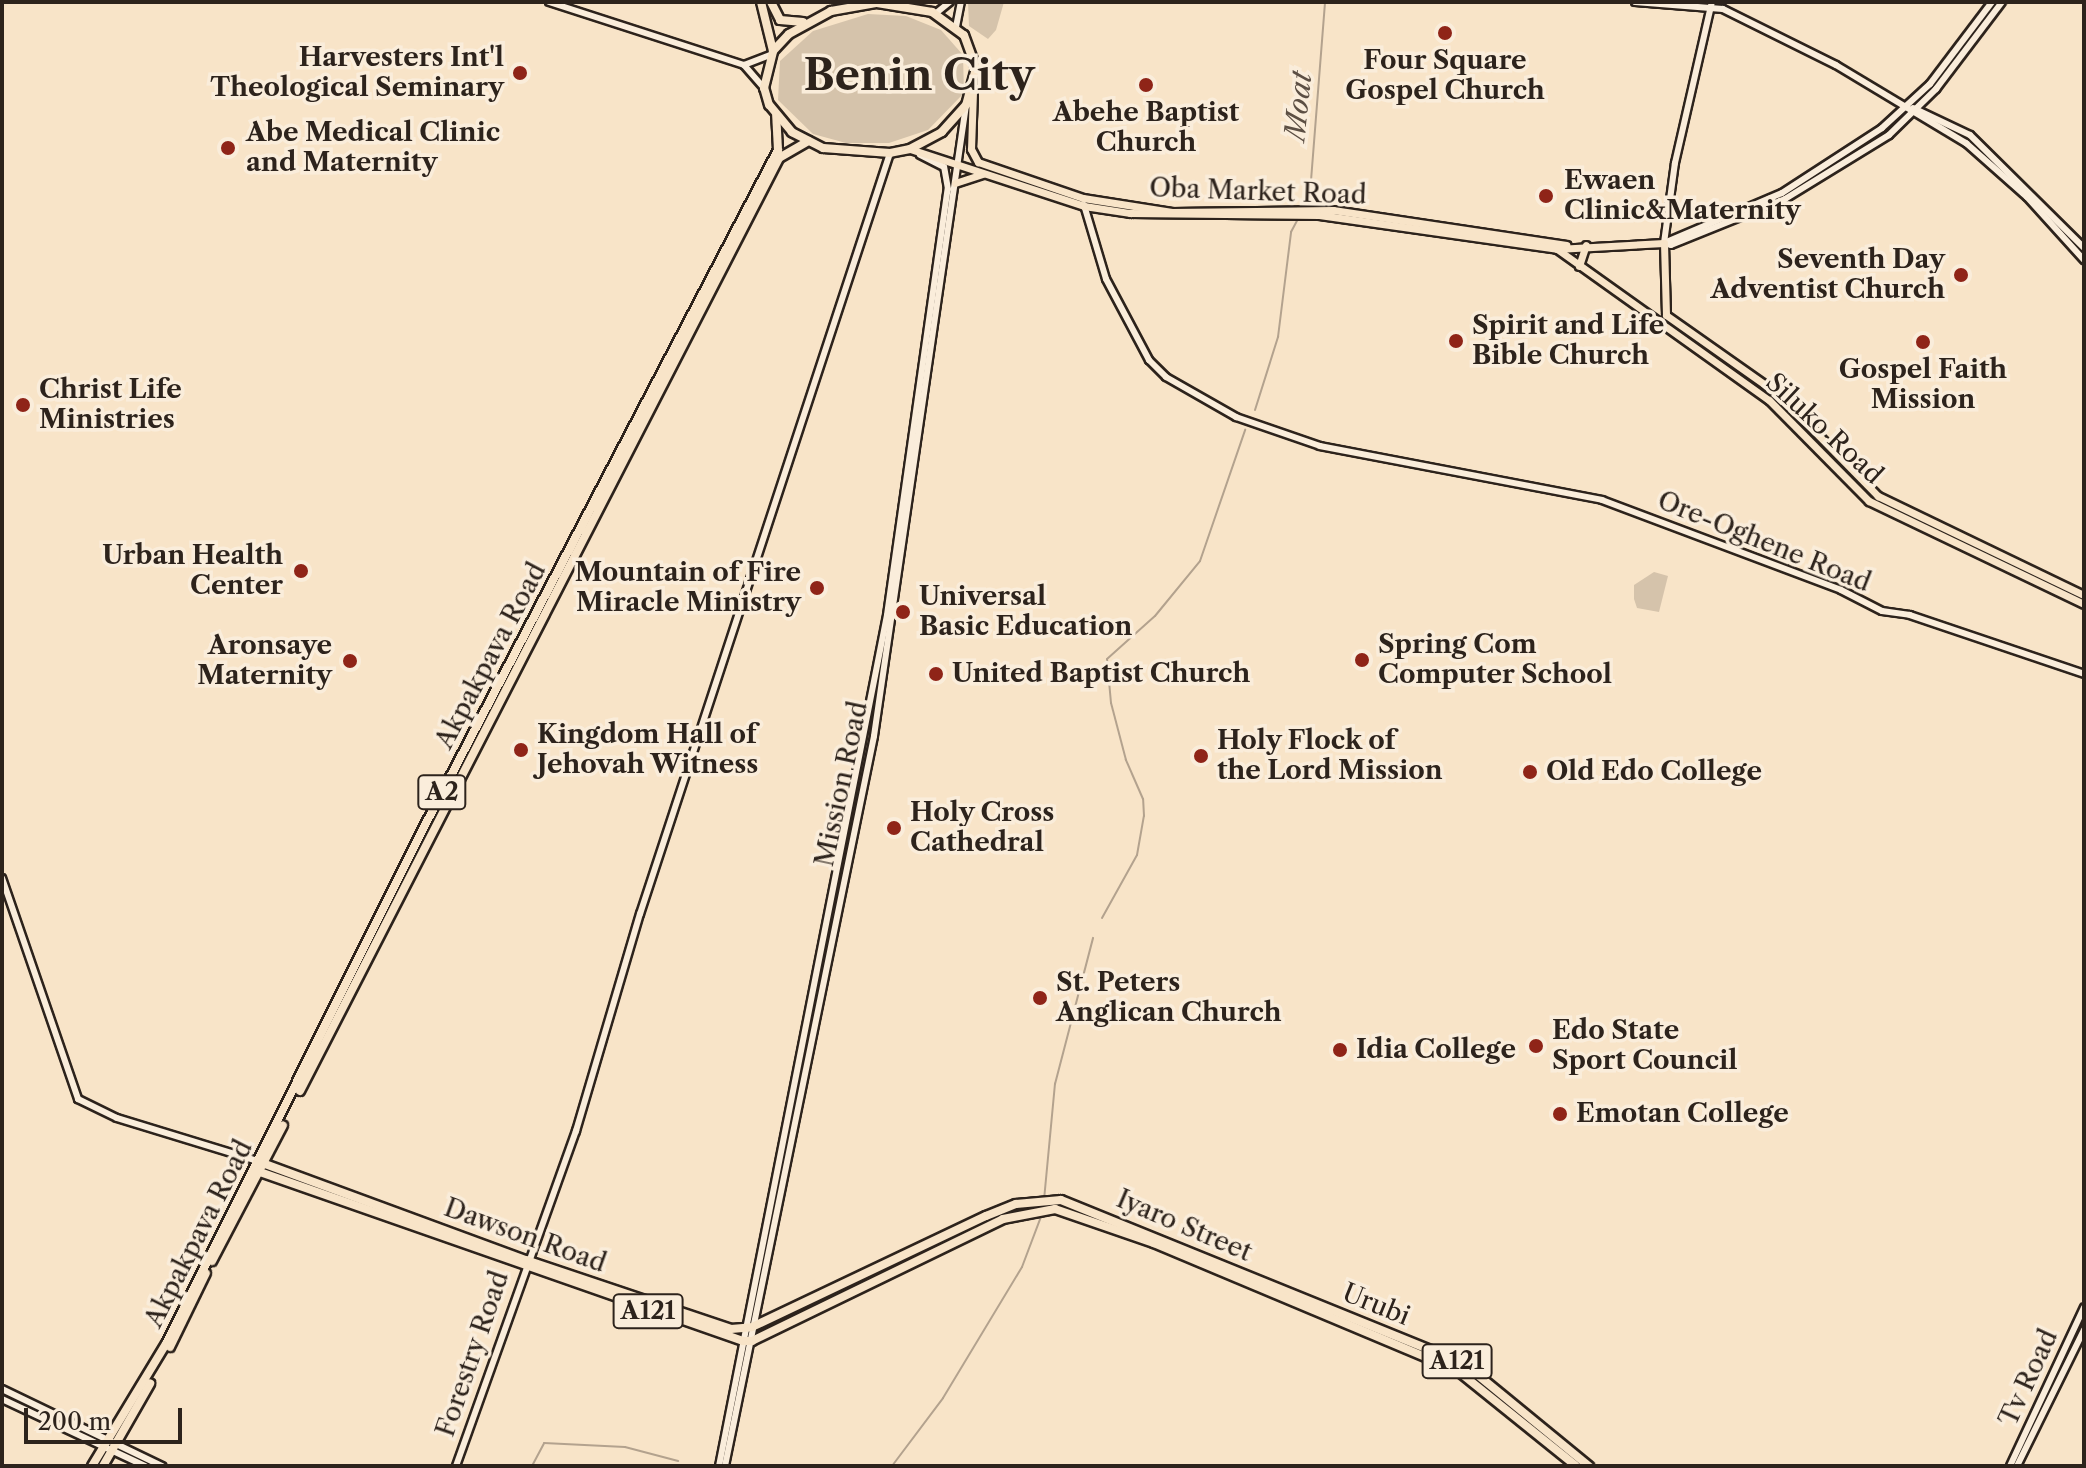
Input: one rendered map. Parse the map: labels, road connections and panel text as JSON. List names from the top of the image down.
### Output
{
  "streets": {
    "highway": [
      "Akpakpava Road",
      "A2",
      "Iyaro Street",
      "Dawson Road",
      "Urubi",
      "A121"
    ],
    "main road": ["Oba Market Road", "Siluko Road"],
    "street": [
      "Ore-Oghene Road",
      "Mission Road",
      "Forestry Road",
      "Tv Road"
    ]
  },
  "crossings": [
    ["Oba Market Road", "Siluko Road"],
    ["Oba Market Road", "Ore-Oghene Road"],
    ["Oba Market Road", "Akpakpava Road"],
    ["Oba Market Road", "Mission Road"],
    ["Oba Market Road", "A2"],
    ["Oba Market Road", "Forestry Road"],
    ["Akpakpava Road", "Mission Road"],
    ["Akpakpava Road", "A2"],
    ["Akpakpava Road", "Dawson Road"],
    ["Akpakpava Road", "Forestry Road"],
    ["Mission Road", "A2"],
    ["Mission Road", "Dawson Road"],
    ["Mission Road", "A121"],
    ["Mission Road", "Forestry Road"],
    ["A2", "Forestry Road"],
    ["Iyaro Street", "Urubi"],
    ["Iyaro Street", "A121"],
    ["Dawson Road", "A121"],
    ["Dawson Road", "Forestry Road"]
  ],
  "districts": ["Benin City"],
  "water": ["Moat"],
  "places": [
    "Four Square Gospel Church",
    "Harvesters Int'l Theological Seminary",
    "Abehe Baptist Church",
    "Abe Medical Clinic and Maternity",
    "Ewaen Clinic&Maternity",
    "Seventh Day Adventist Church",
    "Spirit and Life Bible Church",
    "Gospel Faith Mission",
    "Christ Life Ministries",
    "Urban Health Center",
    "Mountain of Fire Miracle Ministry",
    "Universal Basic Education",
    "Spring Com Computer School",
    "Aronsaye Maternity",
    "United Baptist Church",
    "Kingdom Hall of Jehovah Witness",
    "Holy Flock of the Lord Mission",
    "Old Edo College",
    "Holy Cross Cathedral",
    "St. Peters Anglican Church",
    "Edo State Sport Council",
    "Idia College",
    "Emotan College"
  ],
  "scale_bar": "200 m"
}
